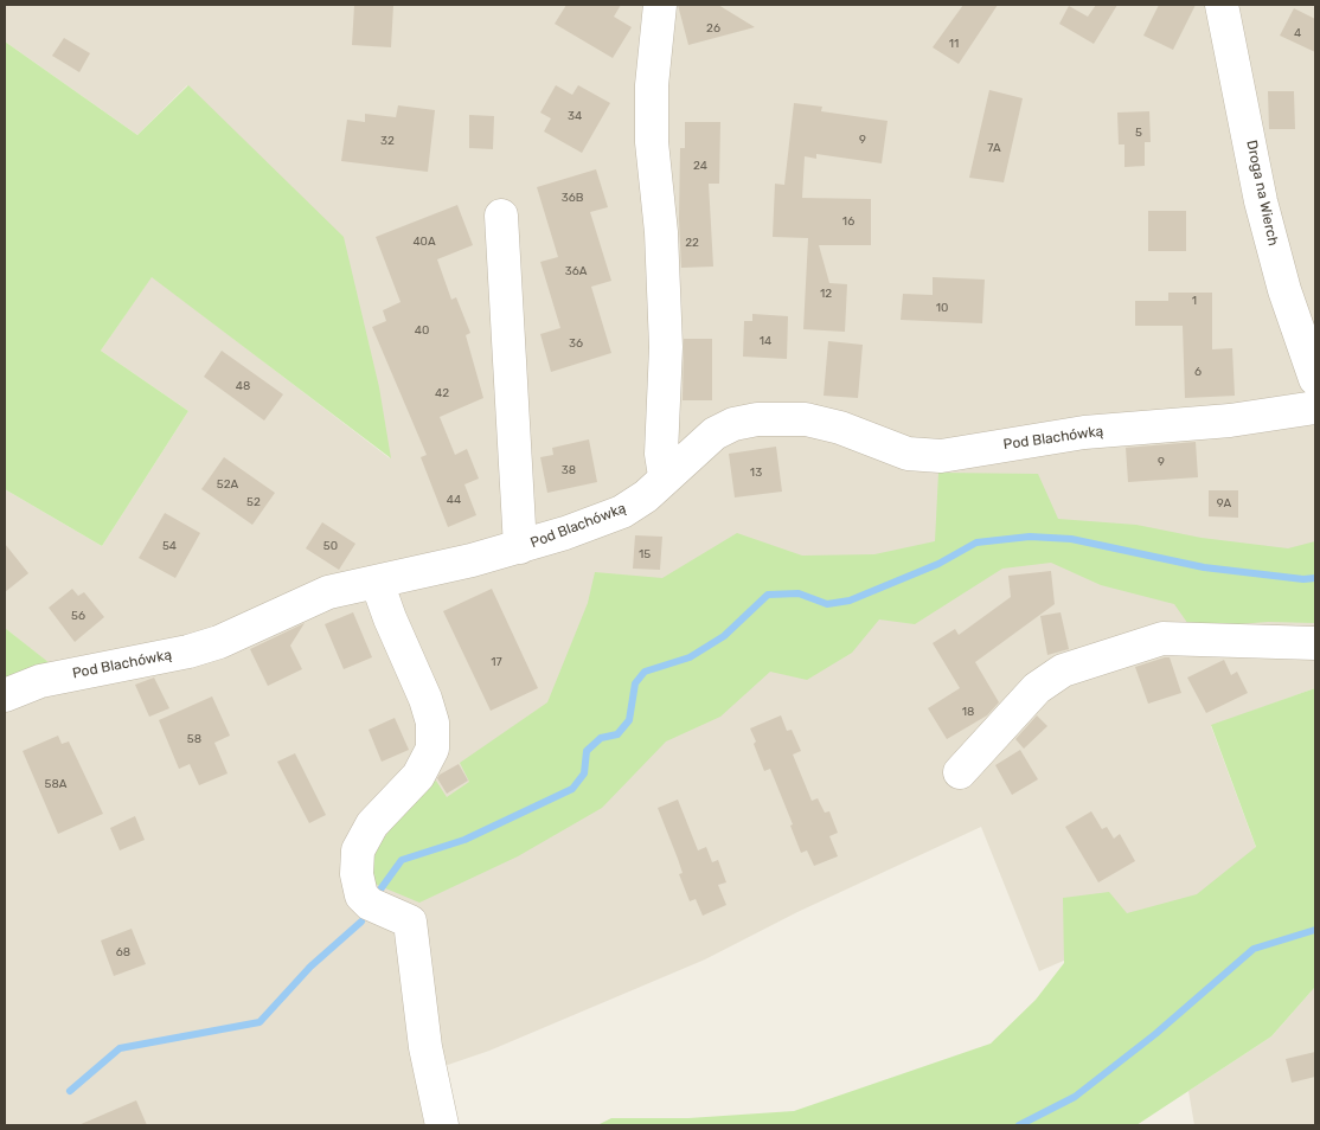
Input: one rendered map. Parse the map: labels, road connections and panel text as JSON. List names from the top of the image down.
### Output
{
  "streets": {
    "street": ["Droga na Wierch", "Pod Blachówką"]
  },
  "house_numbers": [
    "26",
    "4",
    "11",
    "34",
    "5",
    "9",
    "32",
    "7A",
    "24",
    "36B",
    "16",
    "40A",
    "22",
    "36A",
    "12",
    "1",
    "10",
    "40",
    "14",
    "36",
    "6",
    "48",
    "42",
    "9",
    "38",
    "13",
    "52A",
    "44",
    "52",
    "9A",
    "54",
    "50",
    "15",
    "56",
    "17",
    "18",
    "58",
    "58A",
    "68"
  ]
}
